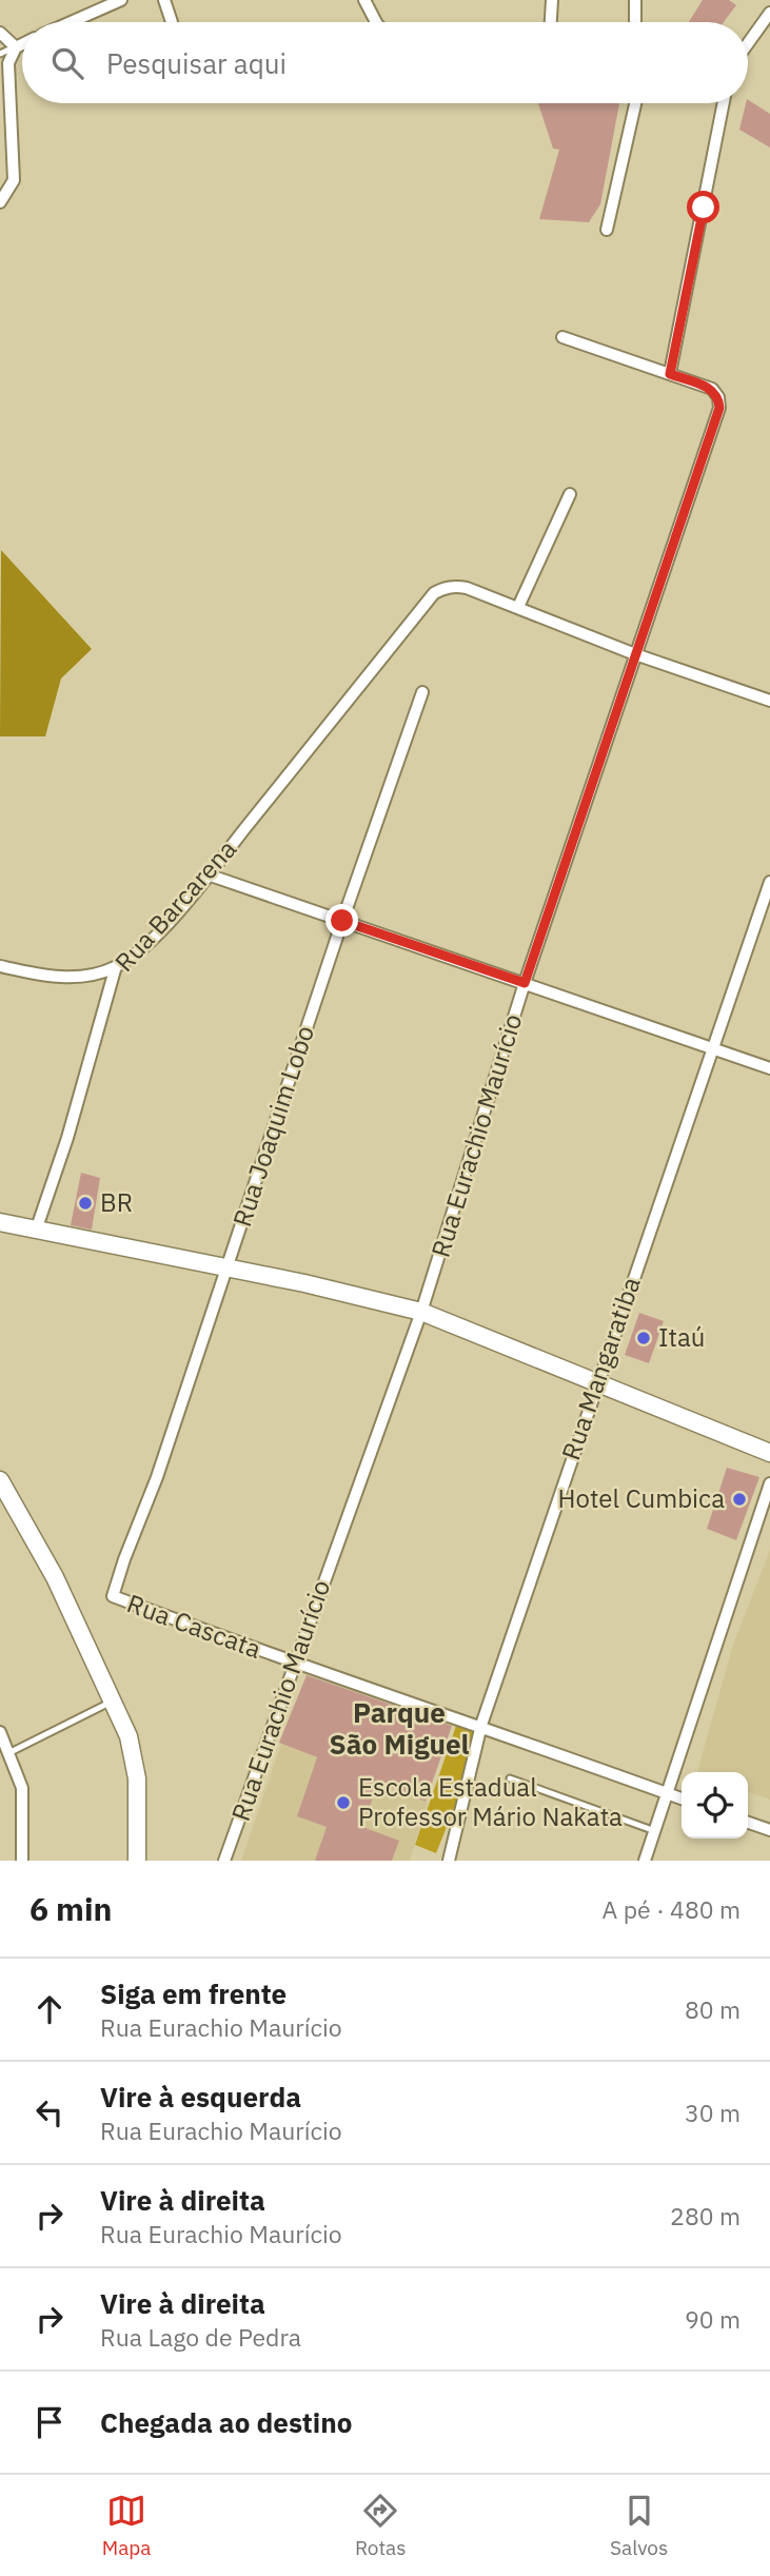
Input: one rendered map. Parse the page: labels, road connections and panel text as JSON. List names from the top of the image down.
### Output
{
  "streets": {
    "street": [
      "Rua Barcarena",
      "Rua Joaquim Lobo",
      "Rua Eurachio Maurício",
      "Rua Mangaratiba",
      "Rua Cascata"
    ]
  },
  "crossings": [
    ["Rua Joaquim Lobo", "Rua Cascata"],
    ["Rua Eurachio Maurício", "Rua Cascata"],
    ["Rua Mangaratiba", "Rua Cascata"]
  ],
  "districts": ["Parque São Miguel"],
  "places": [
    "BR",
    "Itaú",
    "Hotel Cumbica",
    "Escola Estadual Professor Mário Nakata"
  ],
  "page": {
    "search": "Pesquisar aqui",
    "heading": ["6 min", "A pé · 480 m"],
    "list": [
      ["Siga em frente", "Rua Eurachio Maurício", "80 m"],
      ["Vire à esquerda", "Rua Eurachio Maurício", "30 m"],
      ["Vire à direita", "Rua Eurachio Maurício", "280 m"],
      ["Vire à direita", "Rua Lago de Pedra", "90 m"],
      "Chegada ao destino"
    ],
    "nav": ["Mapa", "Rotas", "Salvos"]
  }
}
